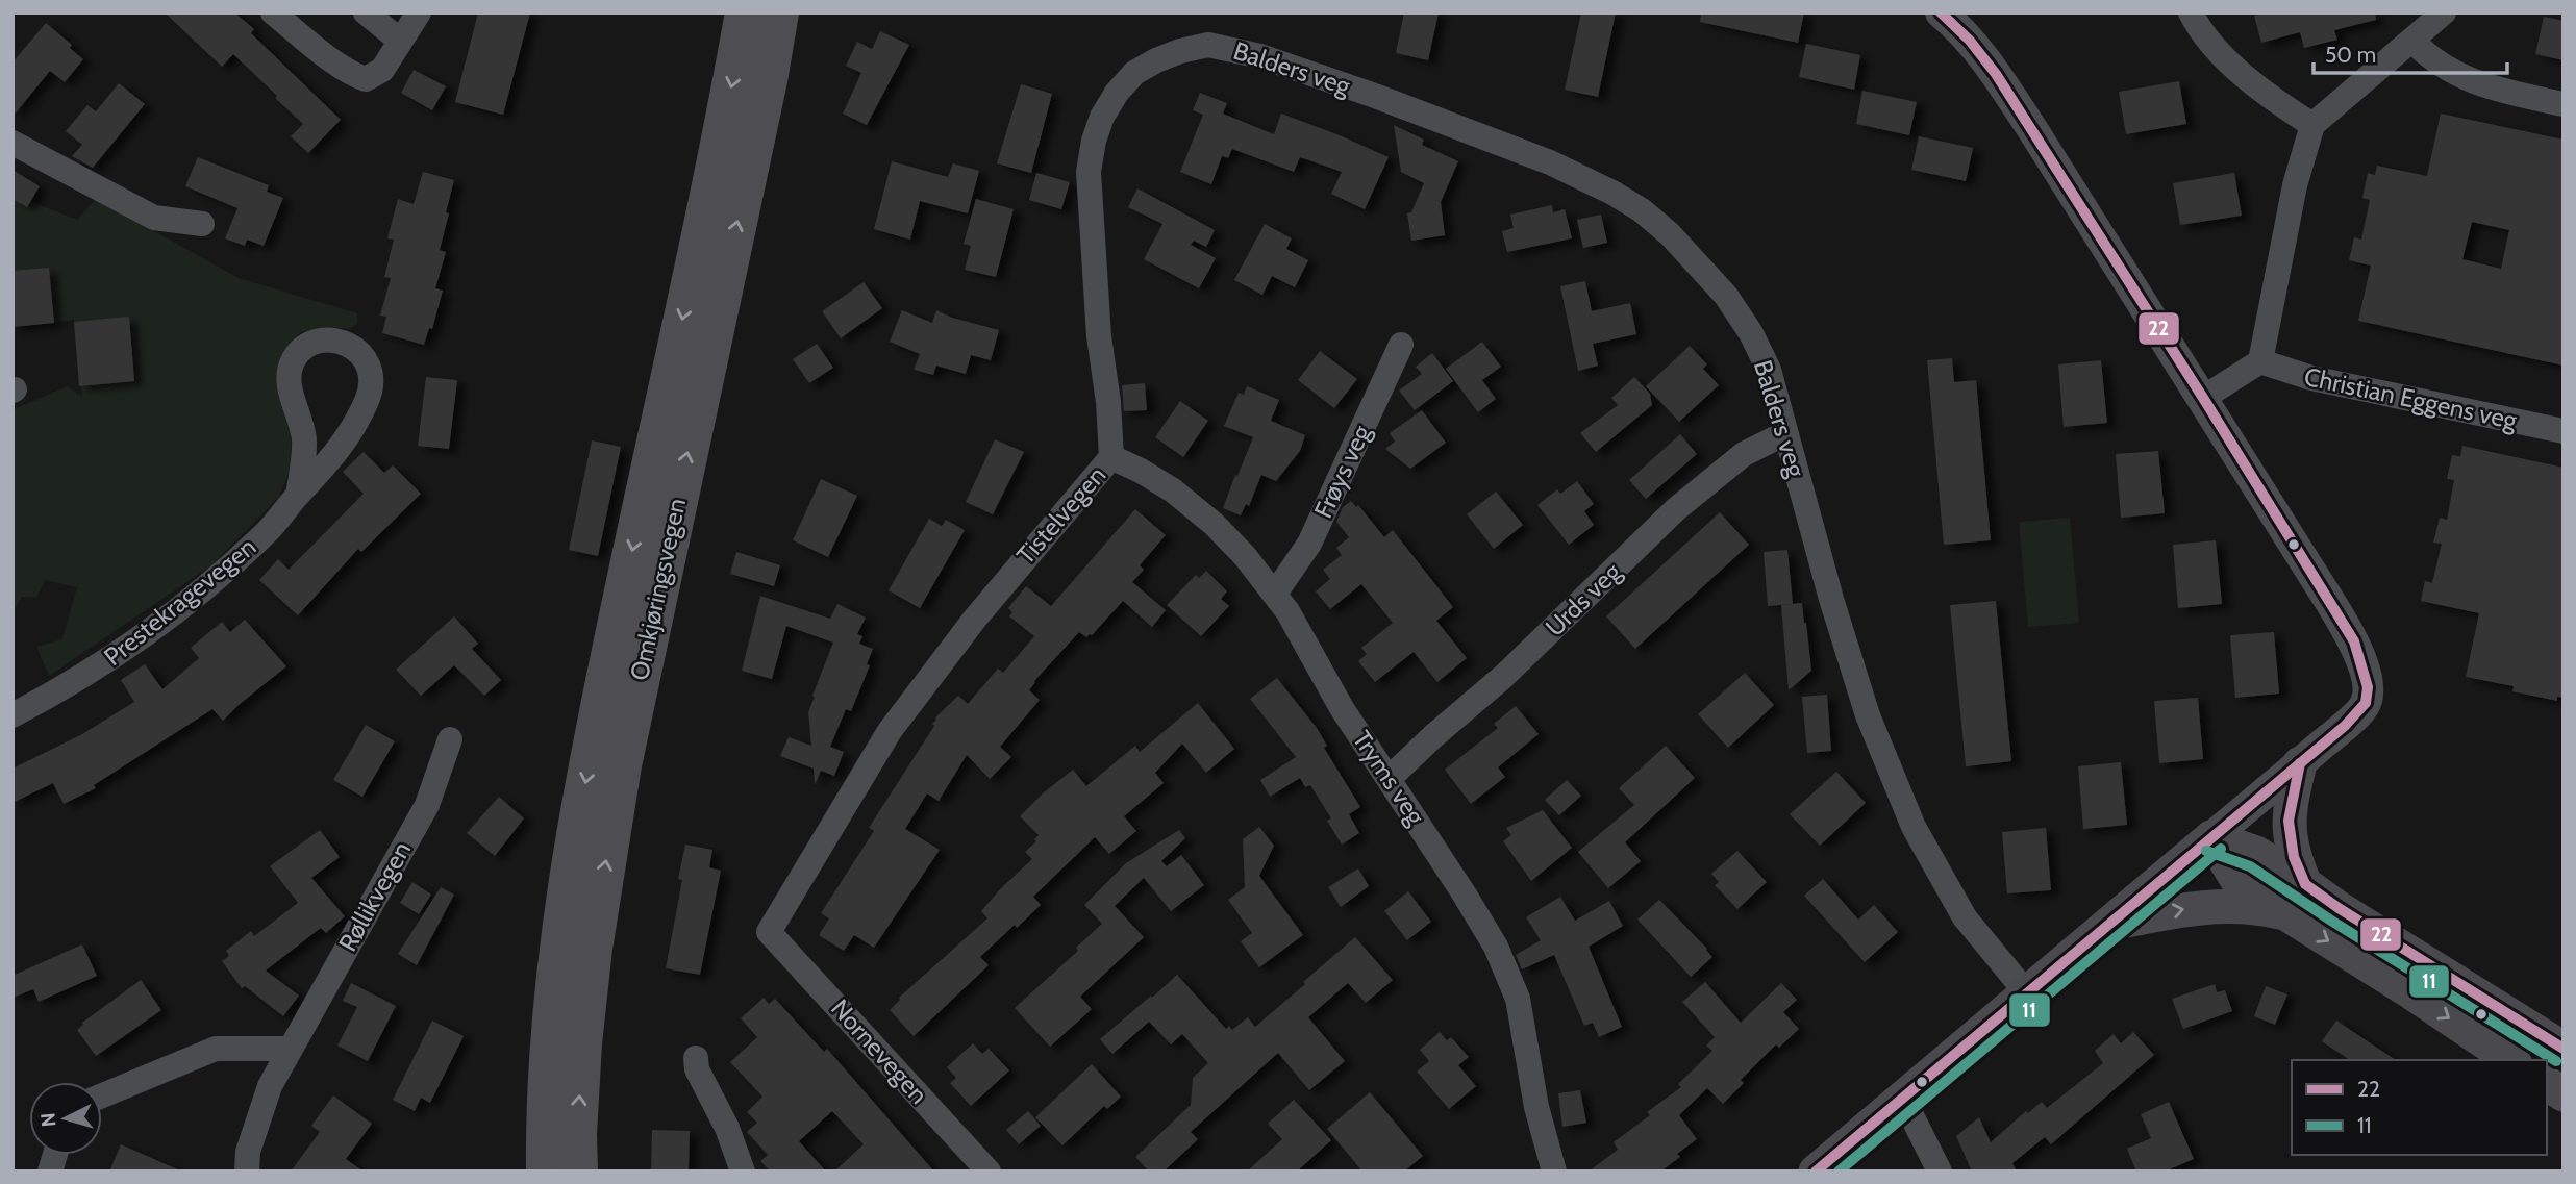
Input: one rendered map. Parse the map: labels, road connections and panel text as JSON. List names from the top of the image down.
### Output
{
  "streets": {
    "highway": ["Omkjøringsvegen"],
    "street": [
      "Balders veg",
      "Christian Eggens veg",
      "Frøys veg",
      "Tistelvegen",
      "Urds veg",
      "Prestekragevegen",
      "Tryms veg",
      "Røllikvegen",
      "Nornevegen"
    ]
  },
  "crossings": [
    ["Balders veg", "Tistelvegen"],
    ["Balders veg", "Urds veg"],
    ["Frøys veg", "Tryms veg"],
    ["Tistelvegen", "Tryms veg"],
    ["Tistelvegen", "Nornevegen"],
    ["Urds veg", "Tryms veg"]
  ],
  "lines": ["transit line 22", "transit line 11"],
  "legend": ["22", "11"],
  "scale_bar": "50 m",
  "north": "left"
}
